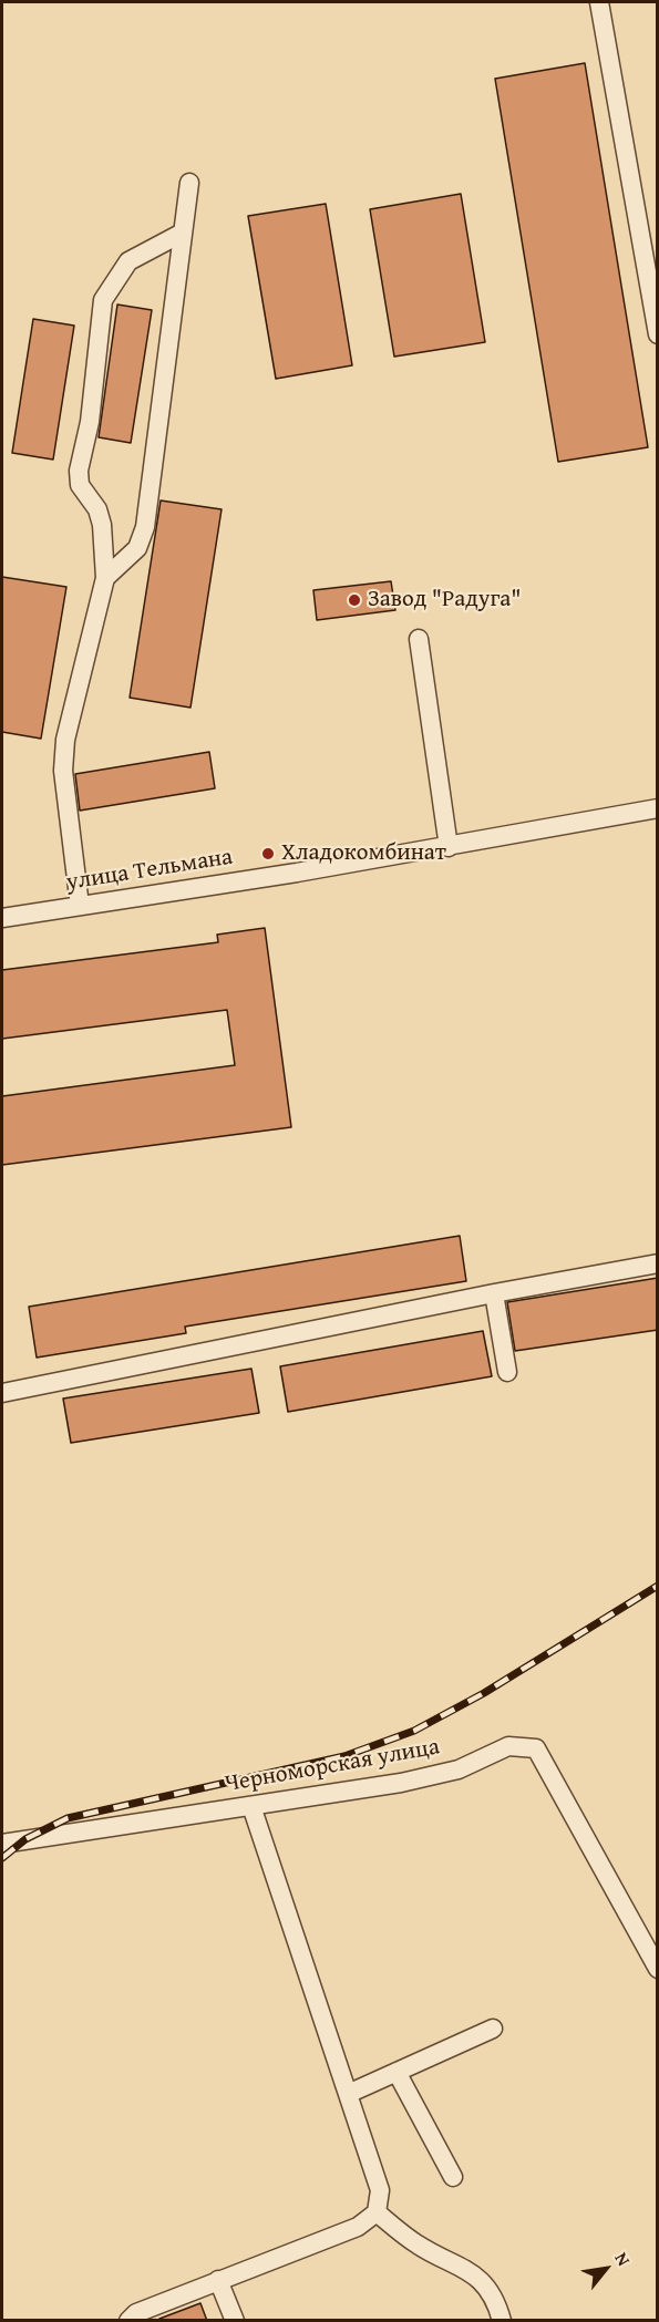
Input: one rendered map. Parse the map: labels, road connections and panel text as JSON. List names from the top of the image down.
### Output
{
  "streets": {
    "street": ["улица Тельмана", "Черноморская улица"]
  },
  "places": ["Завод \"Радуга\"", "Хладокомбинат"],
  "north": "top right"
}
